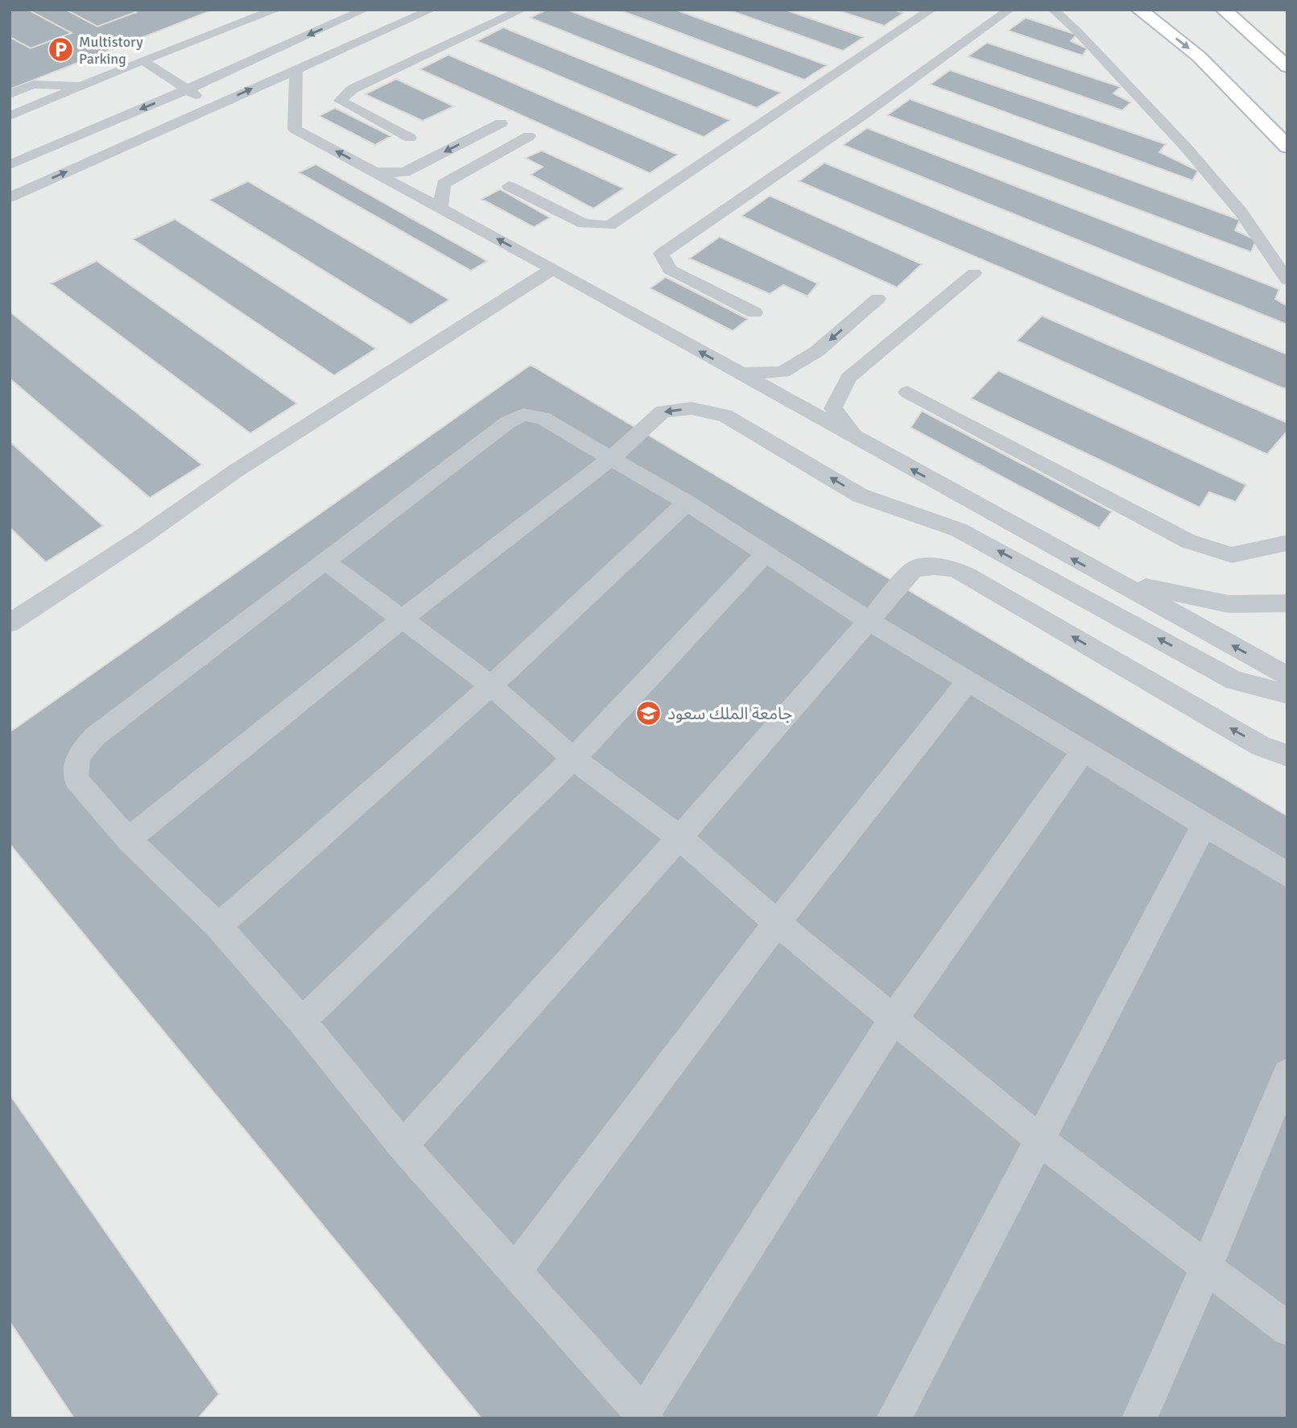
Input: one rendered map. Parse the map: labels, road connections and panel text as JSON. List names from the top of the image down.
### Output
{
  "places": {
    "parking": ["Multistory Parking"],
    "school or university": ["جامعة الملك سعود"]
  }
}
